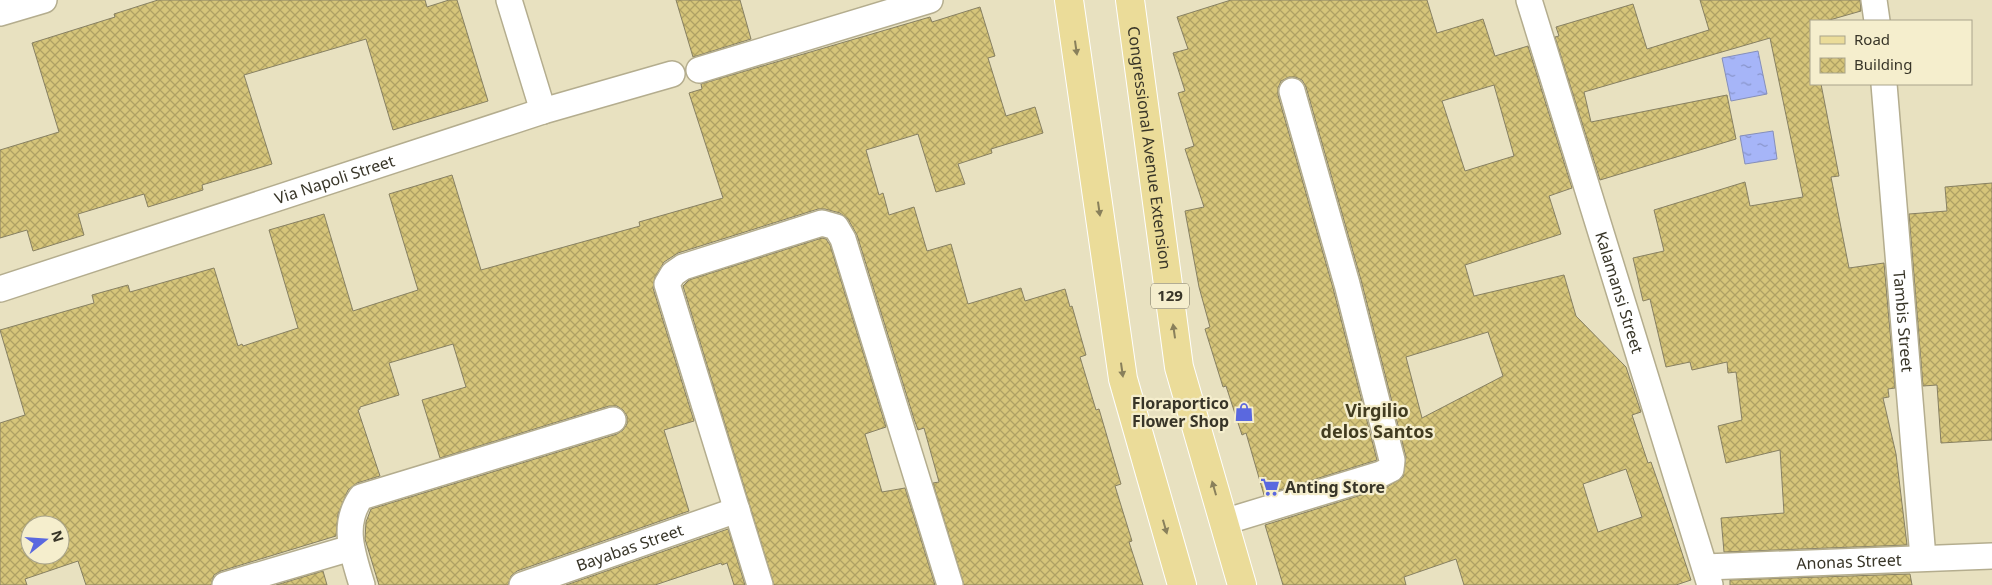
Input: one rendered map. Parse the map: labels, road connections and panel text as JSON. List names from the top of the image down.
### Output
{
  "streets": {
    "main road": ["Congressional Avenue Extension", "129"],
    "street": [
      "Via Napoli Street",
      "Kalamansi Street",
      "Tambis Street",
      "Bayabas Street",
      "Anonas Street"
    ]
  },
  "crossings": [
    ["Kalamansi Street", "Anonas Street"],
    ["Tambis Street", "Anonas Street"]
  ],
  "districts": ["Virgilio delos Santos"],
  "places": {
    "shop": ["Floraportico Flower Shop"],
    "supermarket": ["Anting Store"]
  },
  "legend": ["Road", "Building"],
  "north": "right"
}
